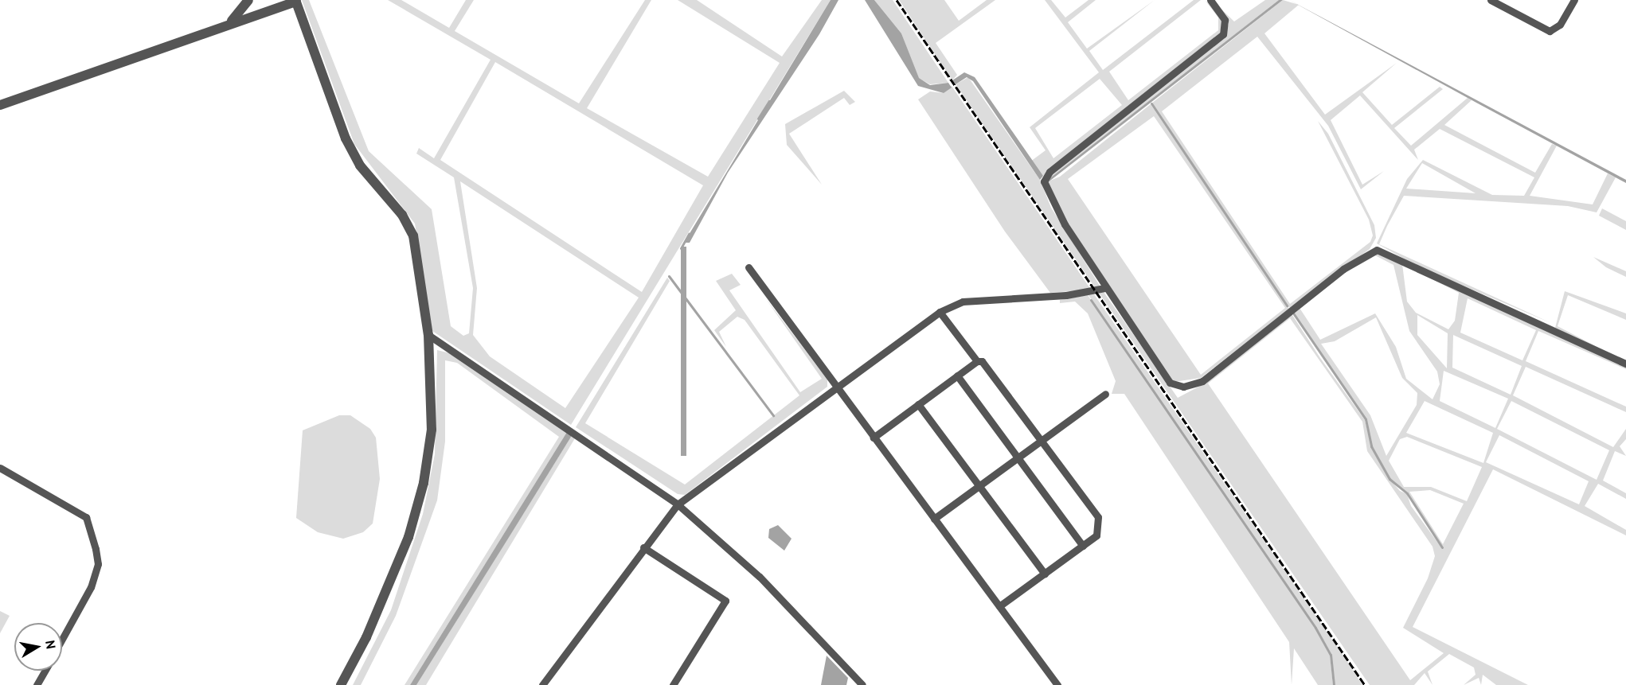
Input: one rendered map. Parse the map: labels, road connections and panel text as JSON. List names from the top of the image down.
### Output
{
  "north": "right"
}
